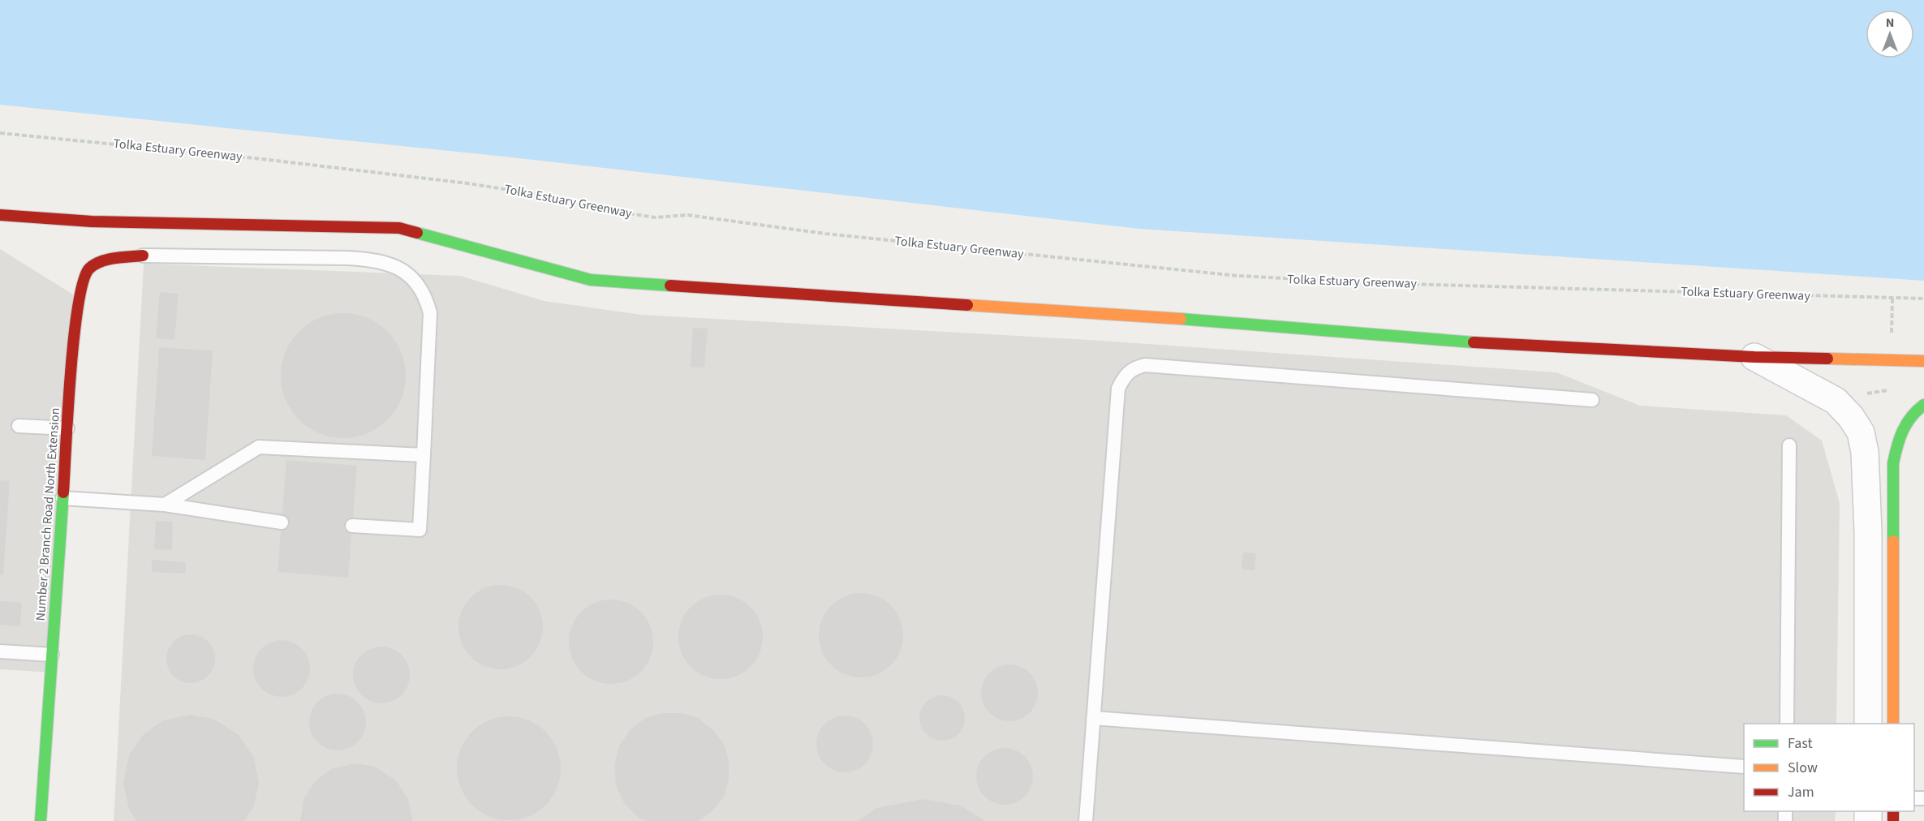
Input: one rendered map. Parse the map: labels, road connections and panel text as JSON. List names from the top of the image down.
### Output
{
  "streets": {
    "street": ["Number 2 Branch Road North Extension"],
    "path": ["Tolka Estuary Greenway"]
  },
  "legend": ["Fast", "Slow", "Jam"],
  "north": "top"
}
